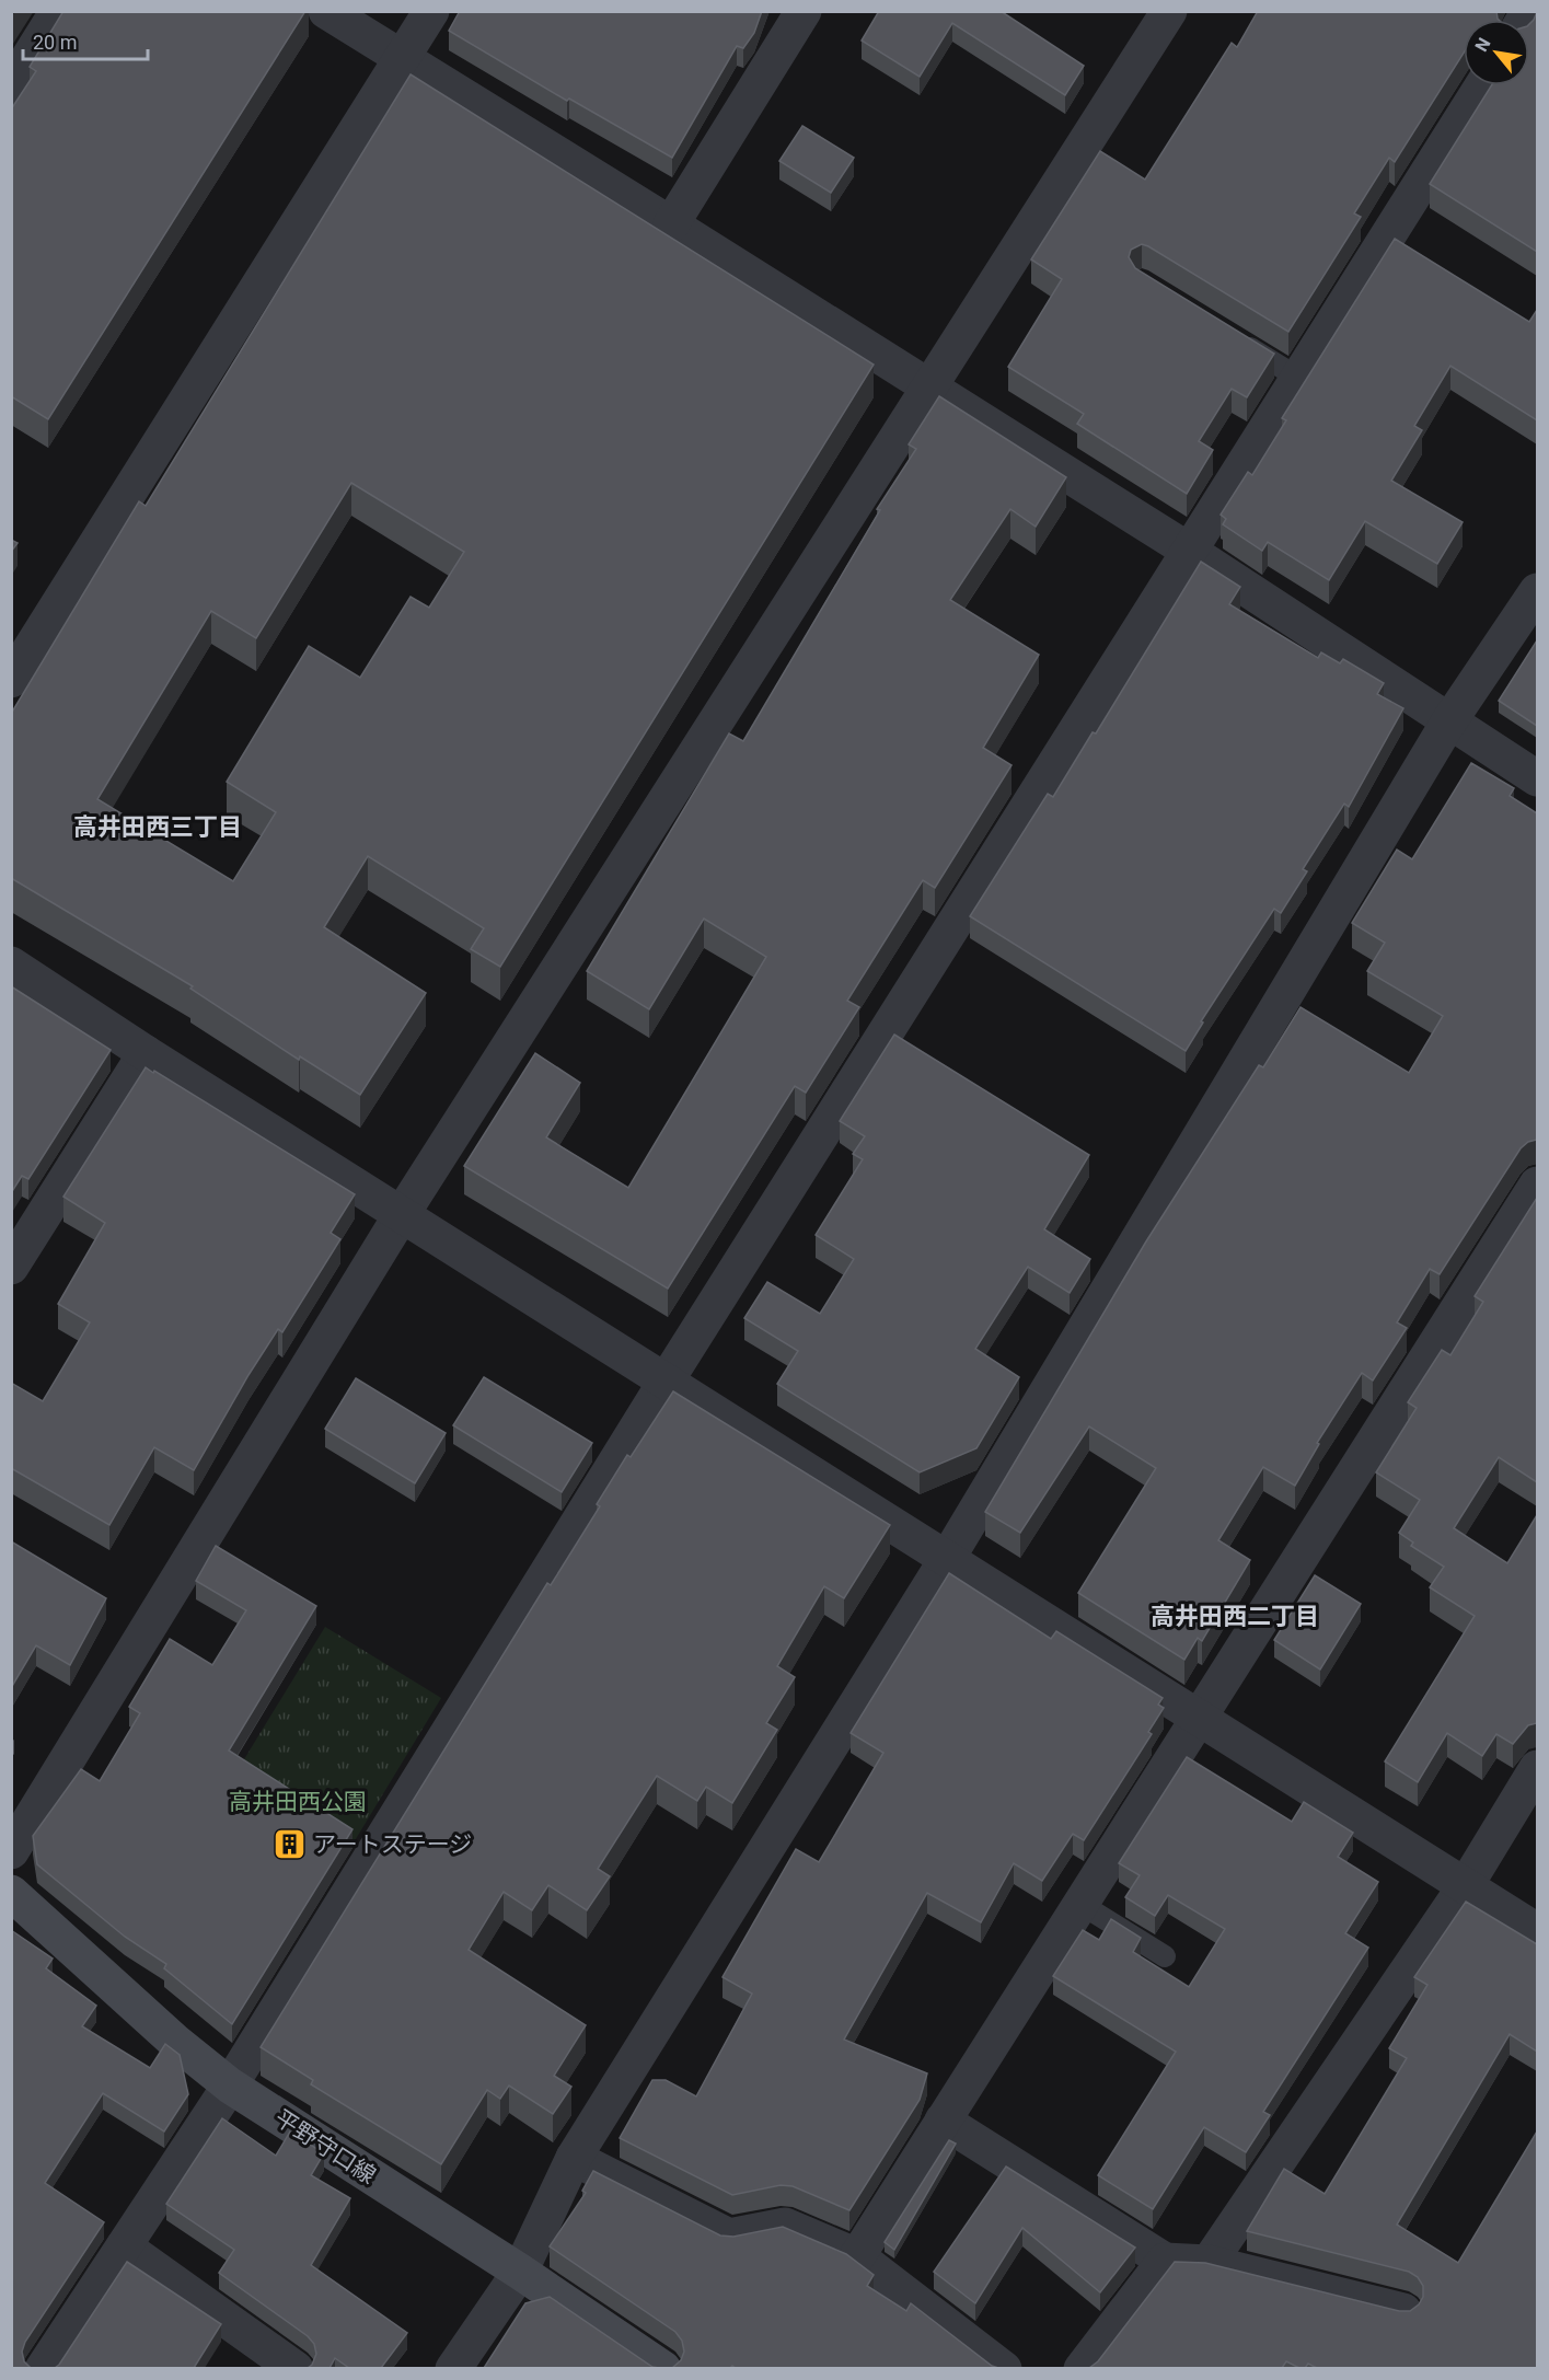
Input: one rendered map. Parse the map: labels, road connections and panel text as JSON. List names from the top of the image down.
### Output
{
  "streets": {
    "main road": ["平野守口線"]
  },
  "districts": ["高井田西三丁目", "高井田西二丁目"],
  "parks": ["高井田西公園"],
  "places": {
    "building": ["アートステージ"]
  },
  "scale_bar": "20 m",
  "north": "top left"
}
